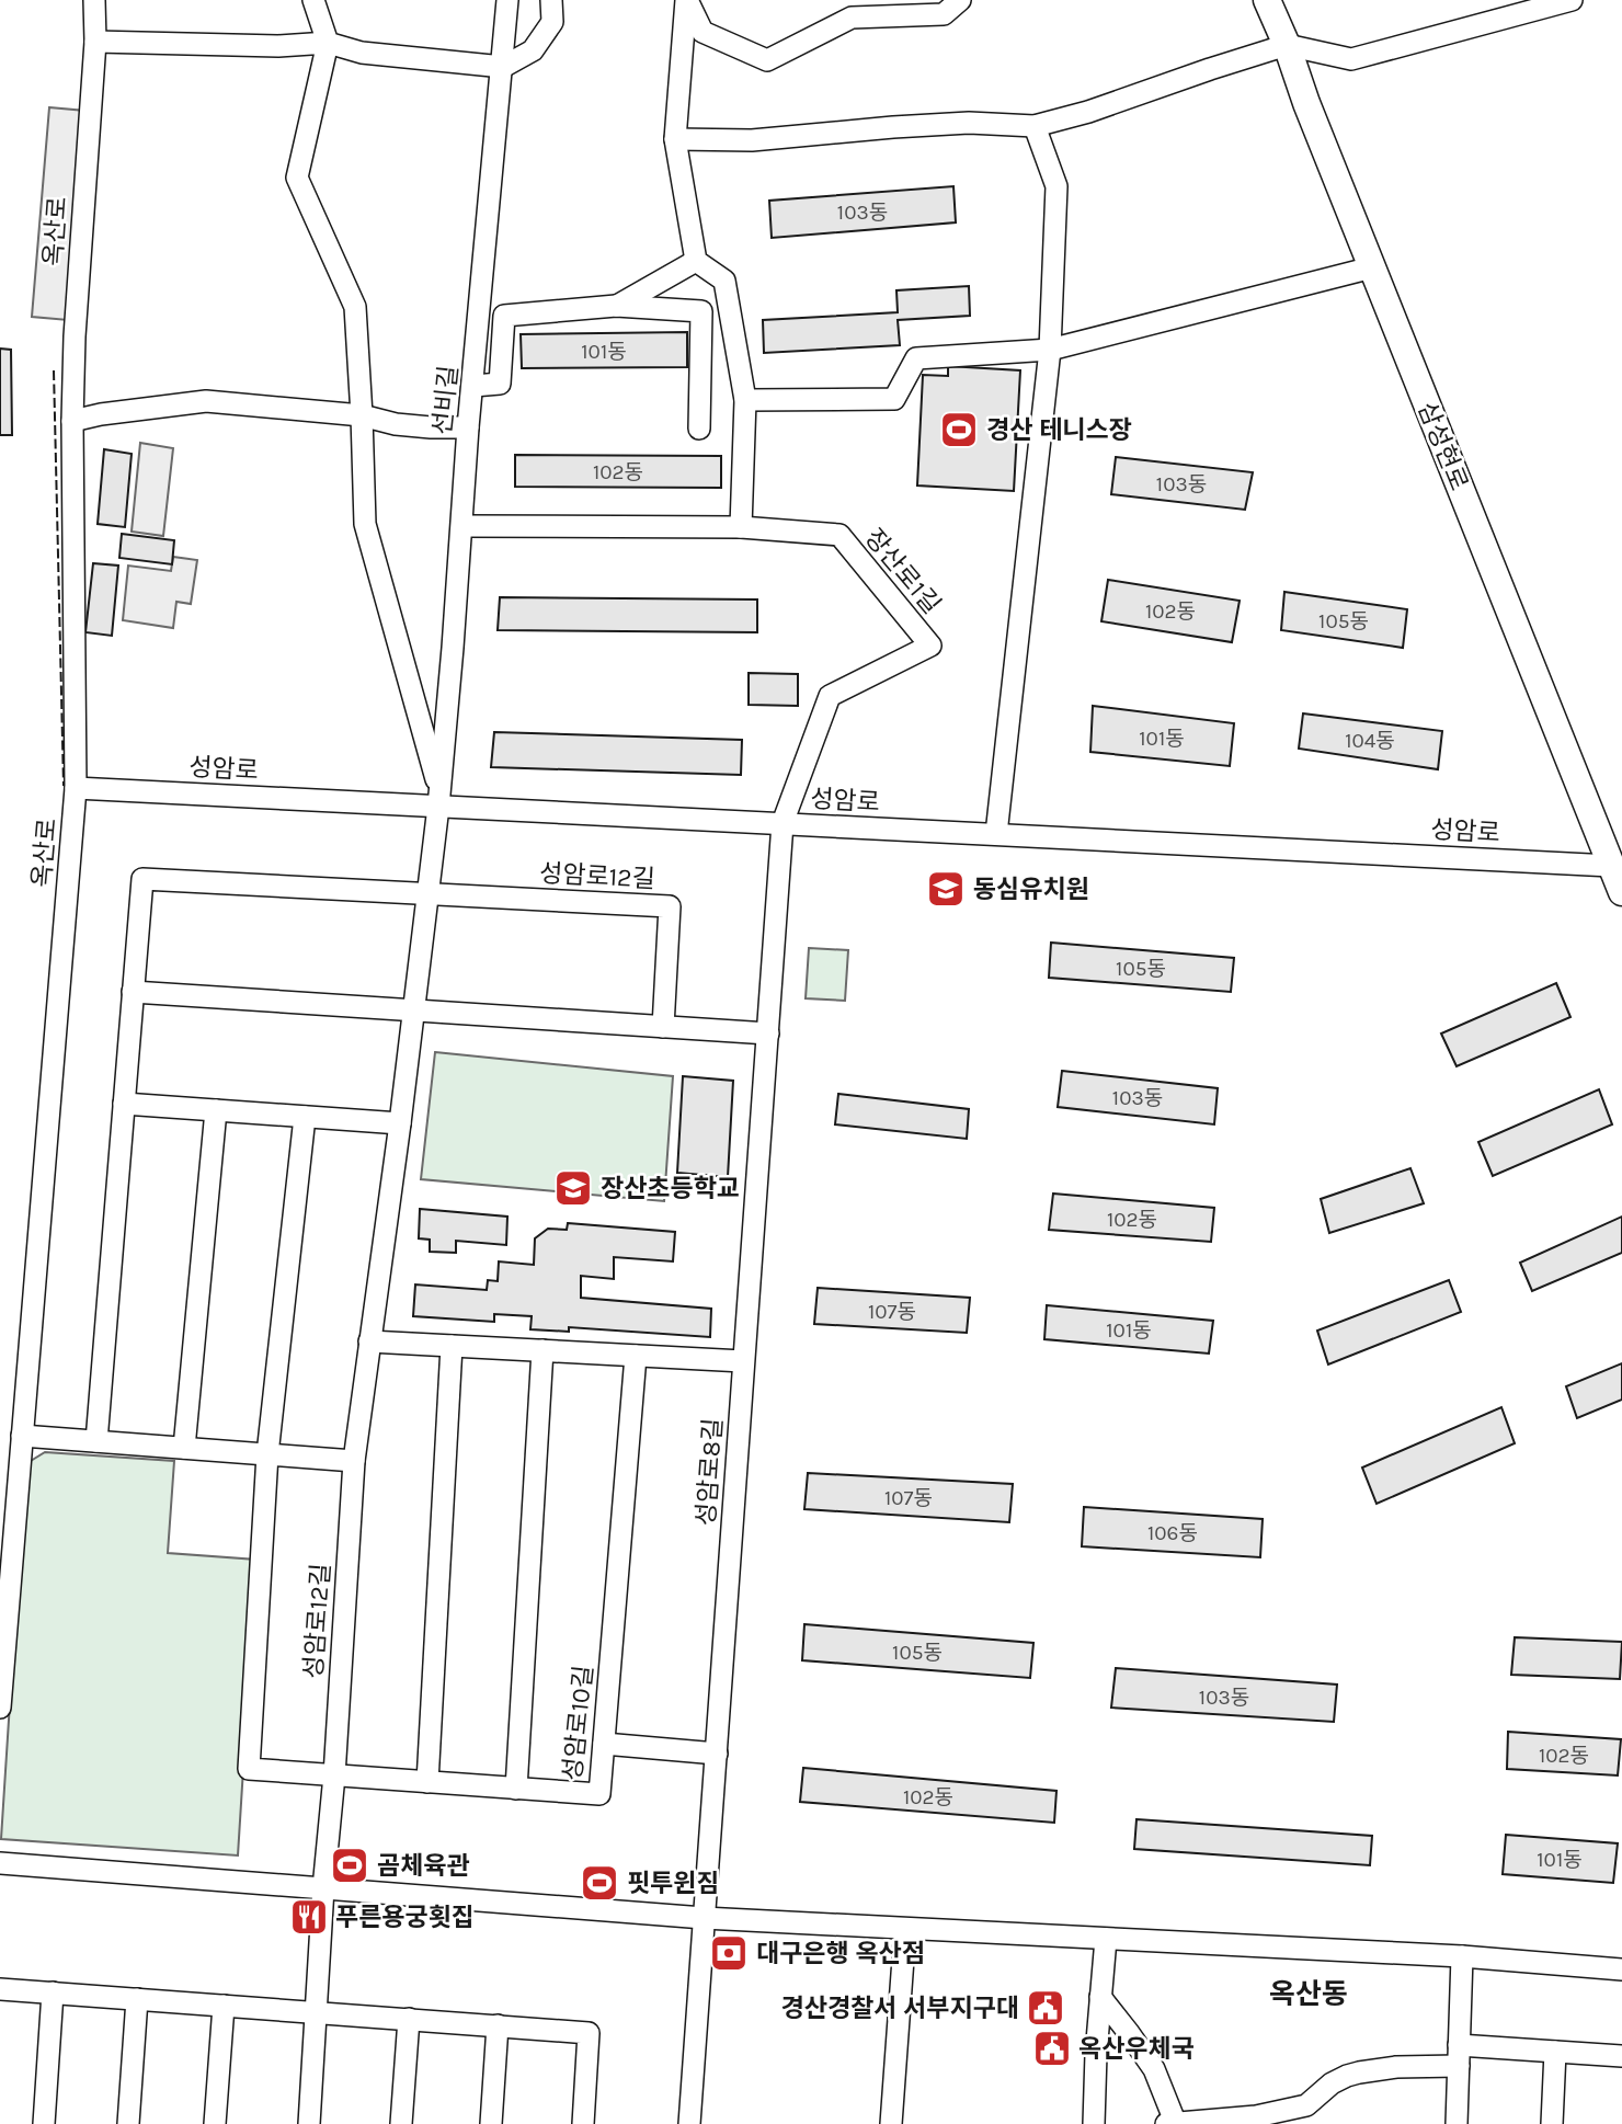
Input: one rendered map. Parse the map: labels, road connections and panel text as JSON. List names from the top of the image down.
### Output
{
  "streets": {
    "main road": ["삼성현로"],
    "street": [
      "옥산로",
      "선비길",
      "장산로1길",
      "성암로",
      "성암로12길",
      "성암로8길",
      "성암로10길"
    ]
  },
  "crossings": [
    ["옥산로", "성암로"],
    ["선비길", "장산로1길"],
    ["선비길", "성암로"],
    ["선비길", "성암로12길"],
    ["삼성현로", "성암로"],
    ["장산로1길", "성암로8길"],
    ["성암로", "성암로12길"],
    ["성암로", "성암로8길"],
    ["성암로12길", "성암로10길"]
  ],
  "districts": ["옥산동"],
  "places": {
    "sports": ["경산 테니스장", "곰체육관", "핏투윈짐"],
    "school or university": ["동심유치원", "장산초등학교"],
    "restaurant": ["푸른용궁횟집"],
    "bank": ["대구은행 옥산점"],
    "public building": ["경산경찰서 서부지구대", "옥산우체국"]
  },
  "house_numbers": [
    "103동",
    "101동",
    "102동",
    "103동",
    "102동",
    "105동",
    "101동",
    "104동",
    "105동",
    "103동",
    "102동",
    "107동",
    "101동",
    "107동",
    "106동",
    "105동",
    "103동",
    "102동",
    "102동",
    "101동"
  ]
}
